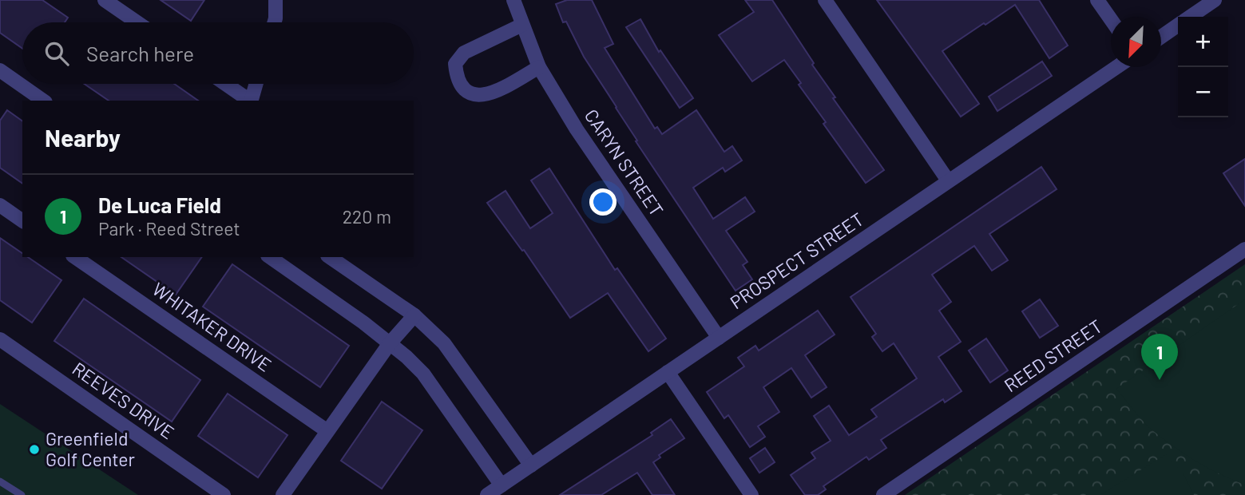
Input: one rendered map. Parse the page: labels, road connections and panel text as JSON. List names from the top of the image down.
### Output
{
  "streets": {
    "street": [
      "CARYN STREET",
      "PROSPECT STREET",
      "WHITAKER DRIVE",
      "REED STREET",
      "REEVES DRIVE"
    ]
  },
  "crossings": [
    ["CARYN STREET", "PROSPECT STREET"]
  ],
  "places": ["Greenfield Golf Center"],
  "north": "bottom left",
  "page": {
    "map_buttons": ["+", "−"],
    "search": "Search here",
    "heading": "Nearby",
    "list": [
      {
        "mark": "1",
        "name": "De Luca Field",
        "note": "Park · Reed Street",
        "value": "220 m"
      }
    ],
    "pins": "1"
  }
}
